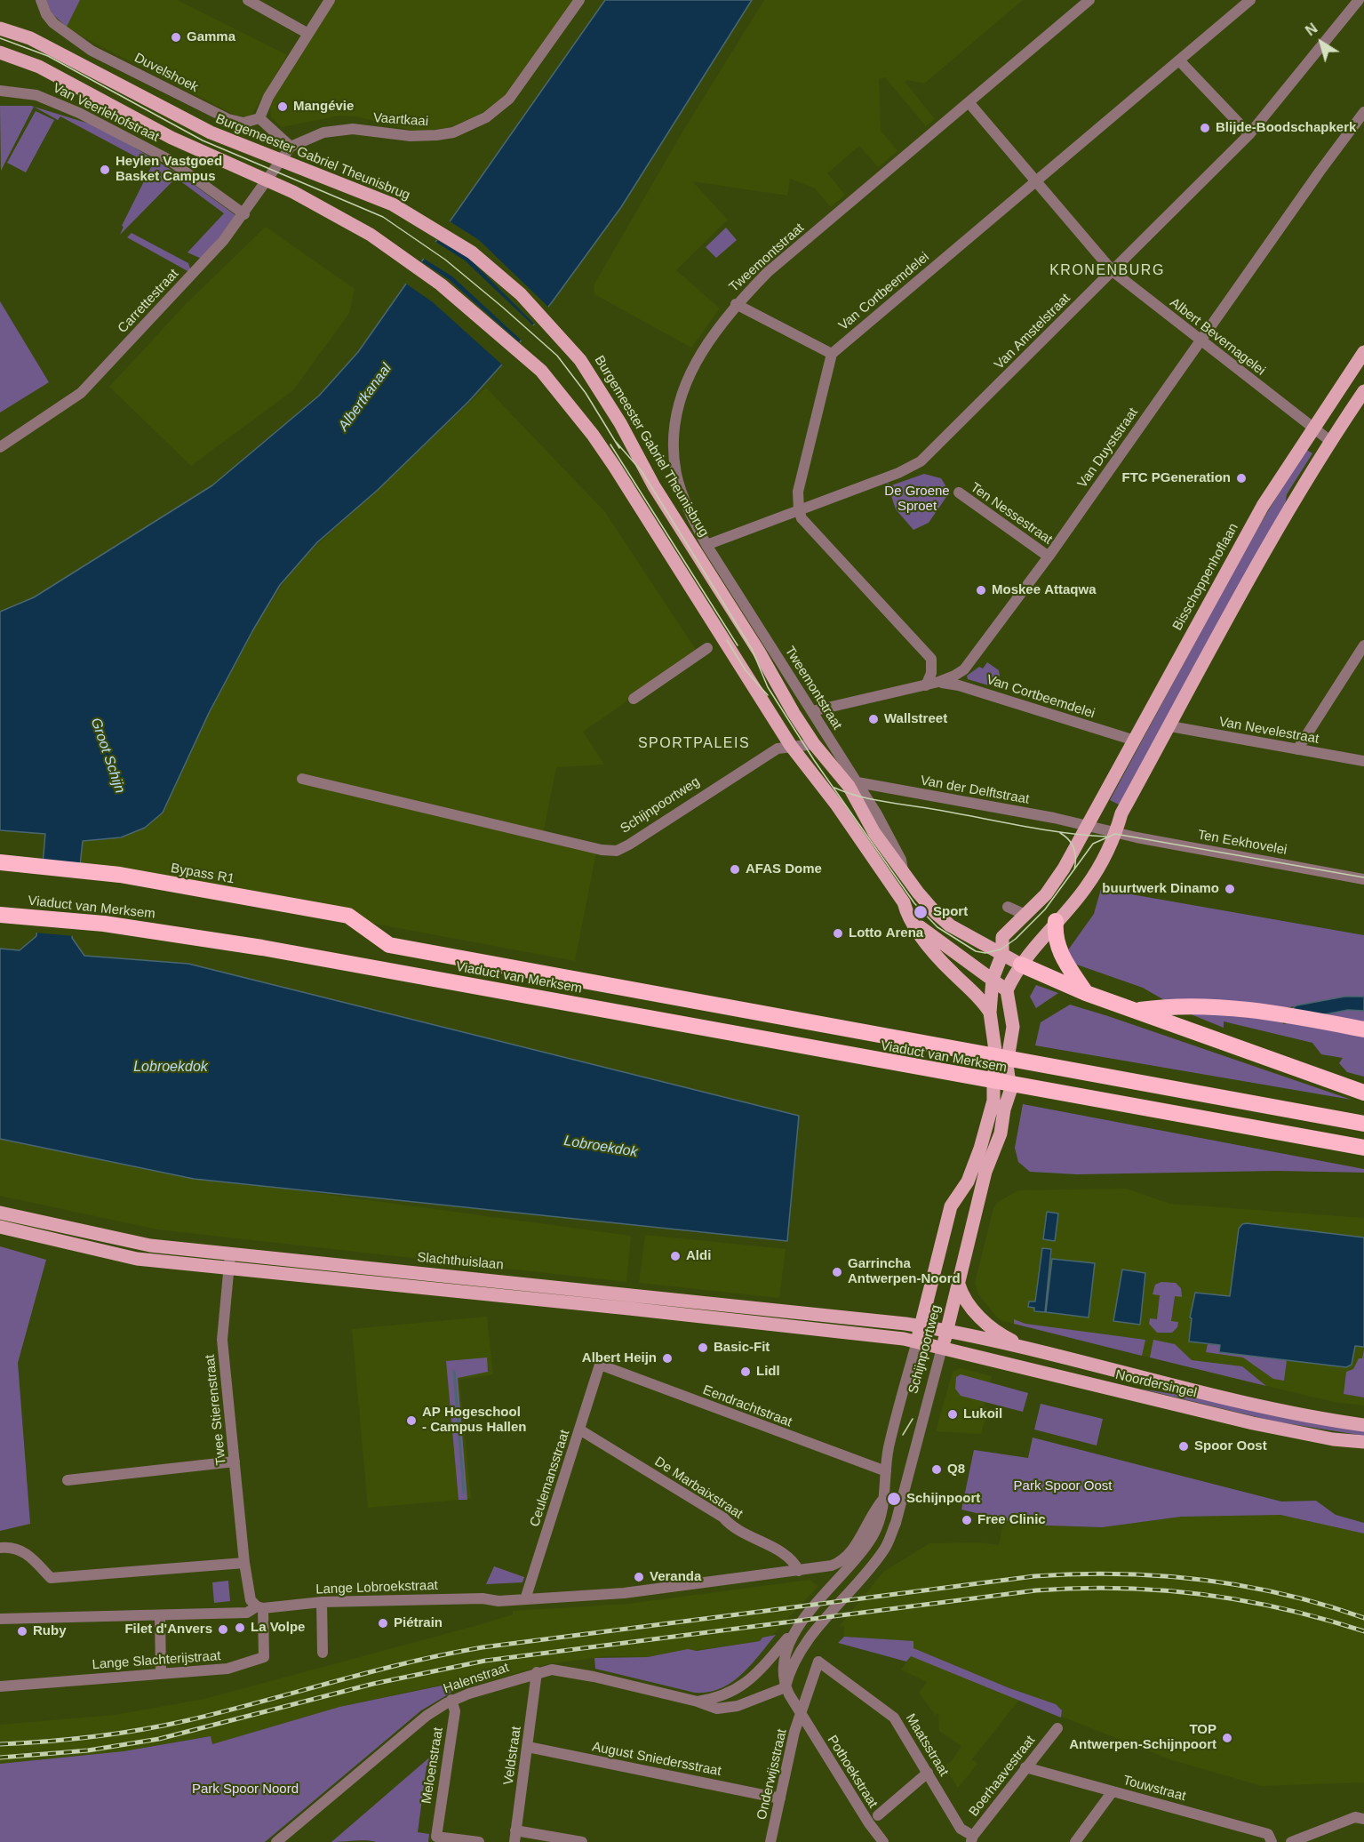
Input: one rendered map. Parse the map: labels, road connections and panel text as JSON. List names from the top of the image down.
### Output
{
  "streets": {
    "highway": ["Bypass R1", "Viaduct van Merksem"],
    "main road": [
      "Burgemeester Gabriel Theunisbrug",
      "Bisschoppenhoflaan",
      "Schijnpoortweg",
      "Slachthuislaan",
      "Noordersingel"
    ],
    "street": [
      "Duvelshoek",
      "Van Veerlehofstraat",
      "Vaartkaai",
      "Tweemontstraat",
      "Van Cortbeemdelei",
      "Carrettestraat",
      "Van Amstelstraat",
      "Albert Bevernagelei",
      "Van Duyststraat",
      "Ten Nessestraat",
      "Van Nevelestraat",
      "Van der Delftstraat",
      "Ten Eekhovelei",
      "Eendrachtstraat",
      "Twee Stierenstraat",
      "Ceulemansstraat",
      "De Marbaixstraat",
      "Lange Lobroekstraat",
      "Lange Slachterijstraat",
      "Halenstraat",
      "Maatsstraat",
      "Veldstraat",
      "August Sniedersstraat",
      "Meloenstraat",
      "Pothoekstraat",
      "Onderwijsstraat",
      "Boerhaavestraat",
      "Touwstraat"
    ]
  },
  "crossings": [
    ["Van Veerlehofstraat", "Carrettestraat"],
    ["Vaartkaai", "Carrettestraat"],
    ["Burgemeester Gabriel Theunisbrug", "Schijnpoortweg"],
    ["Tweemontstraat", "Van Amstelstraat"],
    ["Tweemontstraat", "Albert Bevernagelei"],
    ["Tweemontstraat", "Van Duyststraat"],
    ["Tweemontstraat", "Van der Delftstraat"],
    ["Van Cortbeemdelei", "Albert Bevernagelei"],
    ["Van Cortbeemdelei", "Van Duyststraat"],
    ["Van Cortbeemdelei", "Bisschoppenhoflaan"],
    ["Van Amstelstraat", "Albert Bevernagelei"],
    ["Albert Bevernagelei", "Van Duyststraat"],
    ["Albert Bevernagelei", "Bisschoppenhoflaan"],
    ["Van Duyststraat", "Ten Nessestraat"],
    ["Bisschoppenhoflaan", "Van der Delftstraat"],
    ["Bisschoppenhoflaan", "Schijnpoortweg"],
    ["Schijnpoortweg", "Slachthuislaan"],
    ["Schijnpoortweg", "Noordersingel"],
    ["Schijnpoortweg", "Eendrachtstraat"],
    ["Schijnpoortweg", "Halenstraat"],
    ["Schijnpoortweg", "Maatsstraat"],
    ["Schijnpoortweg", "Pothoekstraat"],
    ["Schijnpoortweg", "Onderwijsstraat"],
    ["Bypass R1", "Viaduct van Merksem"],
    ["Slachthuislaan", "Noordersingel"],
    ["Slachthuislaan", "Twee Stierenstraat"],
    ["Eendrachtstraat", "Ceulemansstraat"],
    ["Ceulemansstraat", "De Marbaixstraat"],
    ["Ceulemansstraat", "Lange Lobroekstraat"],
    ["De Marbaixstraat", "Lange Lobroekstraat"],
    ["Lange Lobroekstraat", "Lange Slachterijstraat"],
    ["Halenstraat", "Veldstraat"],
    ["Halenstraat", "Meloenstraat"],
    ["Maatsstraat", "Pothoekstraat"],
    ["Maatsstraat", "Onderwijsstraat"],
    ["Maatsstraat", "Boerhaavestraat"],
    ["Veldstraat", "August Sniedersstraat"],
    ["August Sniedersstraat", "Onderwijsstraat"],
    ["Pothoekstraat", "Onderwijsstraat"],
    ["Boerhaavestraat", "Touwstraat"]
  ],
  "districts": ["KRONENBURG", "SPORTPALEIS"],
  "water": ["Albertkanaal", "Groot Schijn", "Lobroekdok"],
  "parks": ["De Groene Sproet", "Park Spoor Oost", "Park Spoor Noord"],
  "places": [
    "Gamma",
    "Mangévie",
    "Blijde-Boodschapkerk",
    "Heylen Vastgoed Basket Campus",
    "FTC PGeneration",
    "Moskee Attaqwa",
    "Wallstreet",
    "AFAS Dome",
    "buurtwerk Dinamo",
    "Sport",
    "Lotto Arena",
    "Aldi",
    "Garrincha Antwerpen-Noord",
    "Basic-Fit",
    "Albert Heijn",
    "Lidl",
    "Lukoil",
    "AP Hogeschool - Campus Hallen",
    "Spoor Oost",
    "Q8",
    "Schijnpoort",
    "Free Clinic",
    "Veranda",
    "Piétrain",
    "La Volpe",
    "Filet d'Anvers",
    "Ruby",
    "TOP Antwerpen-Schijnpoort"
  ],
  "north": "top left"
}
